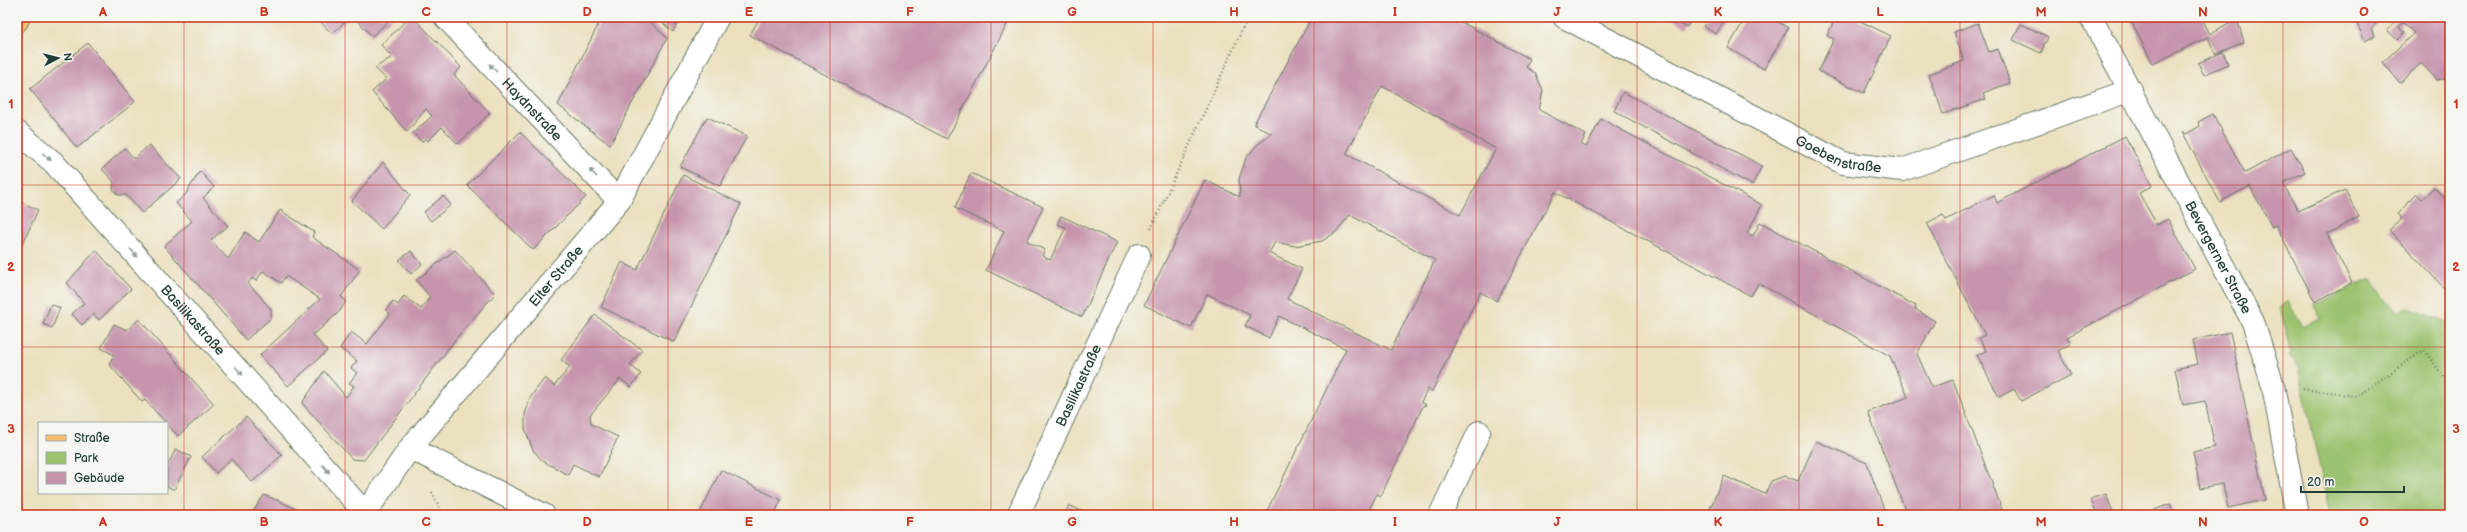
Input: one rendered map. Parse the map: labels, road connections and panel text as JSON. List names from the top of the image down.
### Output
{
  "streets": {
    "street": [
      "Haydnstraße",
      "Goebenstraße",
      "Bevergerner Straße",
      "Elter Straße",
      "Basilikastraße"
    ]
  },
  "crossings": [
    ["Haydnstraße", "Elter Straße"],
    ["Goebenstraße", "Bevergerner Straße"],
    ["Elter Straße", "Basilikastraße"]
  ],
  "one_way": ["Haydnstraße", "Basilikastraße"],
  "legend": ["Straße", "Park", "Gebäude"],
  "scale_bar": "20 m",
  "north": "right",
  "grid": {
    "columns": [
      "A",
      "B",
      "C",
      "D",
      "E",
      "F",
      "G",
      "H",
      "I",
      "J",
      "K",
      "L",
      "M",
      "N",
      "O"
    ],
    "rows": ["1", "2", "3"]
  }
}
